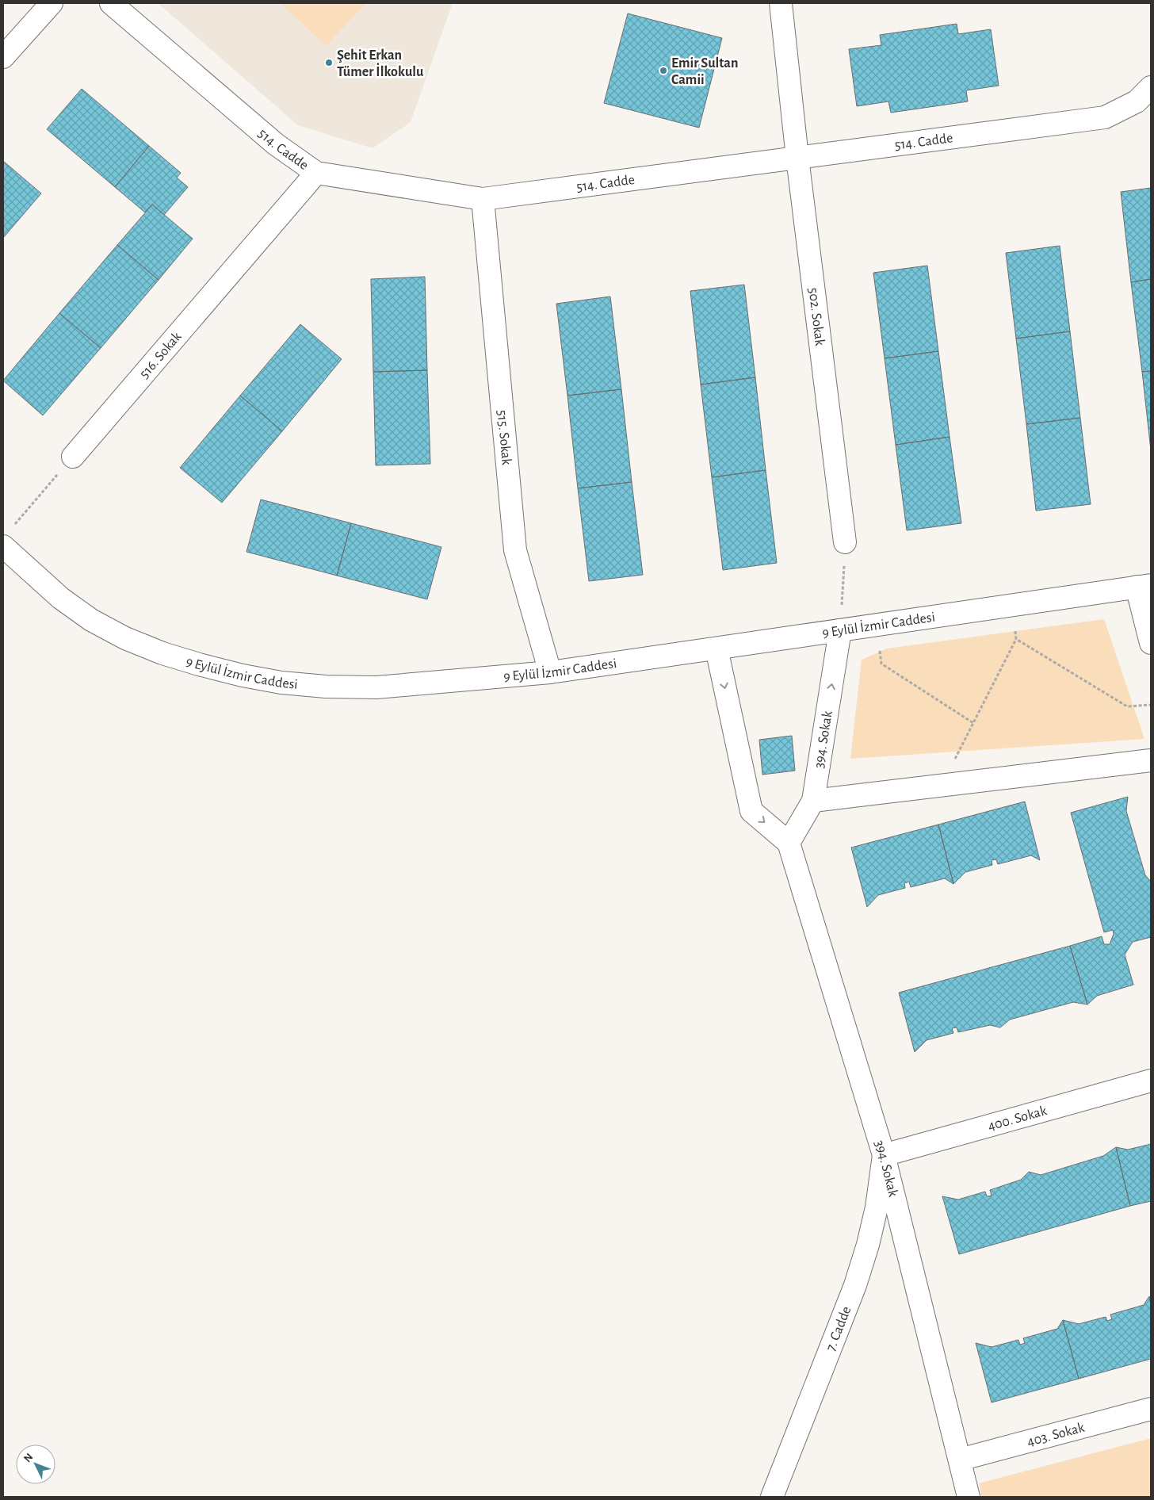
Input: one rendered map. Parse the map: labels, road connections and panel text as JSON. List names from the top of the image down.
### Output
{
  "streets": {
    "street": [
      "514. Cadde",
      "502. Sokak",
      "516. Sokak",
      "515. Sokak",
      "9 Eylül İzmir Caddesi",
      "394. Sokak",
      "400. Sokak",
      "7. Cadde",
      "403. Sokak"
    ]
  },
  "crossings": [
    ["514. Cadde", "502. Sokak"],
    ["514. Cadde", "516. Sokak"],
    ["514. Cadde", "515. Sokak"],
    ["515. Sokak", "9 Eylül İzmir Caddesi"],
    ["9 Eylül İzmir Caddesi", "394. Sokak"],
    ["394. Sokak", "400. Sokak"],
    ["394. Sokak", "7. Cadde"],
    ["394. Sokak", "403. Sokak"],
    ["400. Sokak", "7. Cadde"]
  ],
  "places": ["Şehit Erkan Tümer İlkokulu", "Emir Sultan Camii"],
  "north": "top left"
}
